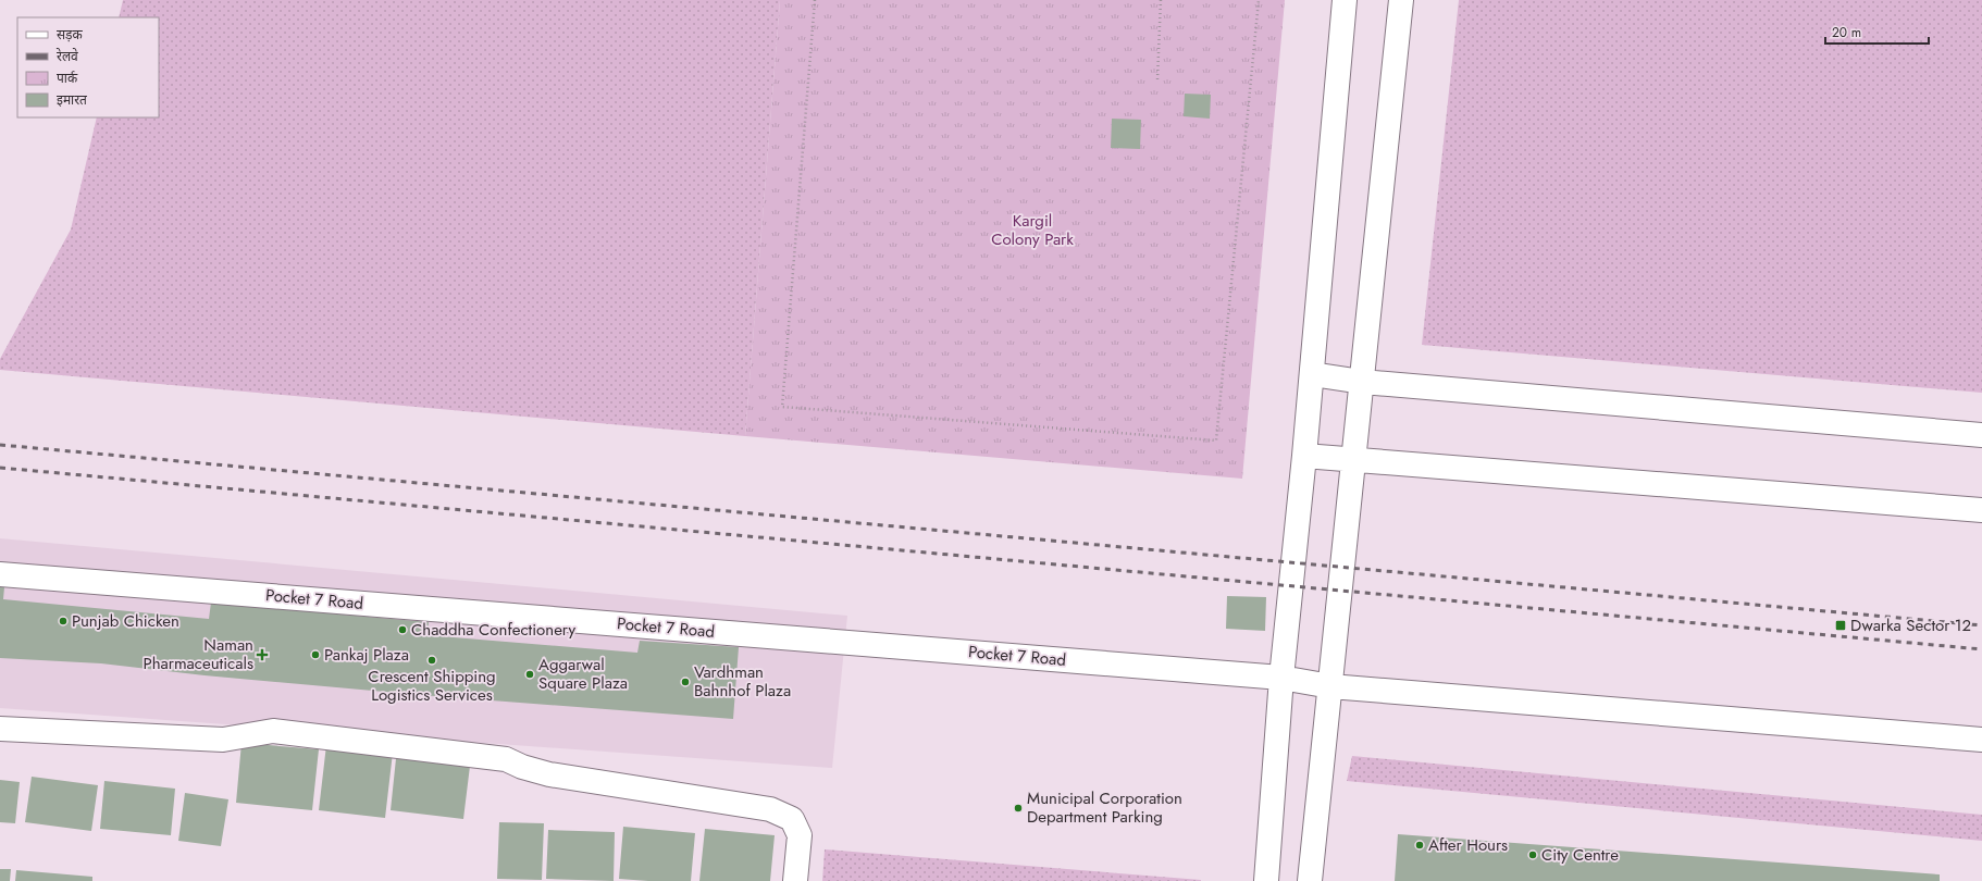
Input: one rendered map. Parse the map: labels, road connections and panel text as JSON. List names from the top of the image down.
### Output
{
  "streets": {
    "street": ["Pocket 7 Road"]
  },
  "parks": ["Kargil Colony Park"],
  "places": {
    "other": [
      "Punjab Chicken",
      "Chaddha Confectionery",
      "Pankaj Plaza",
      "Crescent Shipping Logistics Services",
      "Aggarwal Square Plaza",
      "Vardhman Bahnhof Plaza",
      "Municipal Corporation Department Parking",
      "After Hours",
      "City Centre"
    ],
    "transit": ["Dwarka Sector 12"],
    "health": ["Naman Pharmaceuticals"]
  },
  "legend": [
    "सड़क",
    "रेलवे",
    "पार्क",
    "इमारत"
  ],
  "scale_bar": "20 m"
}
